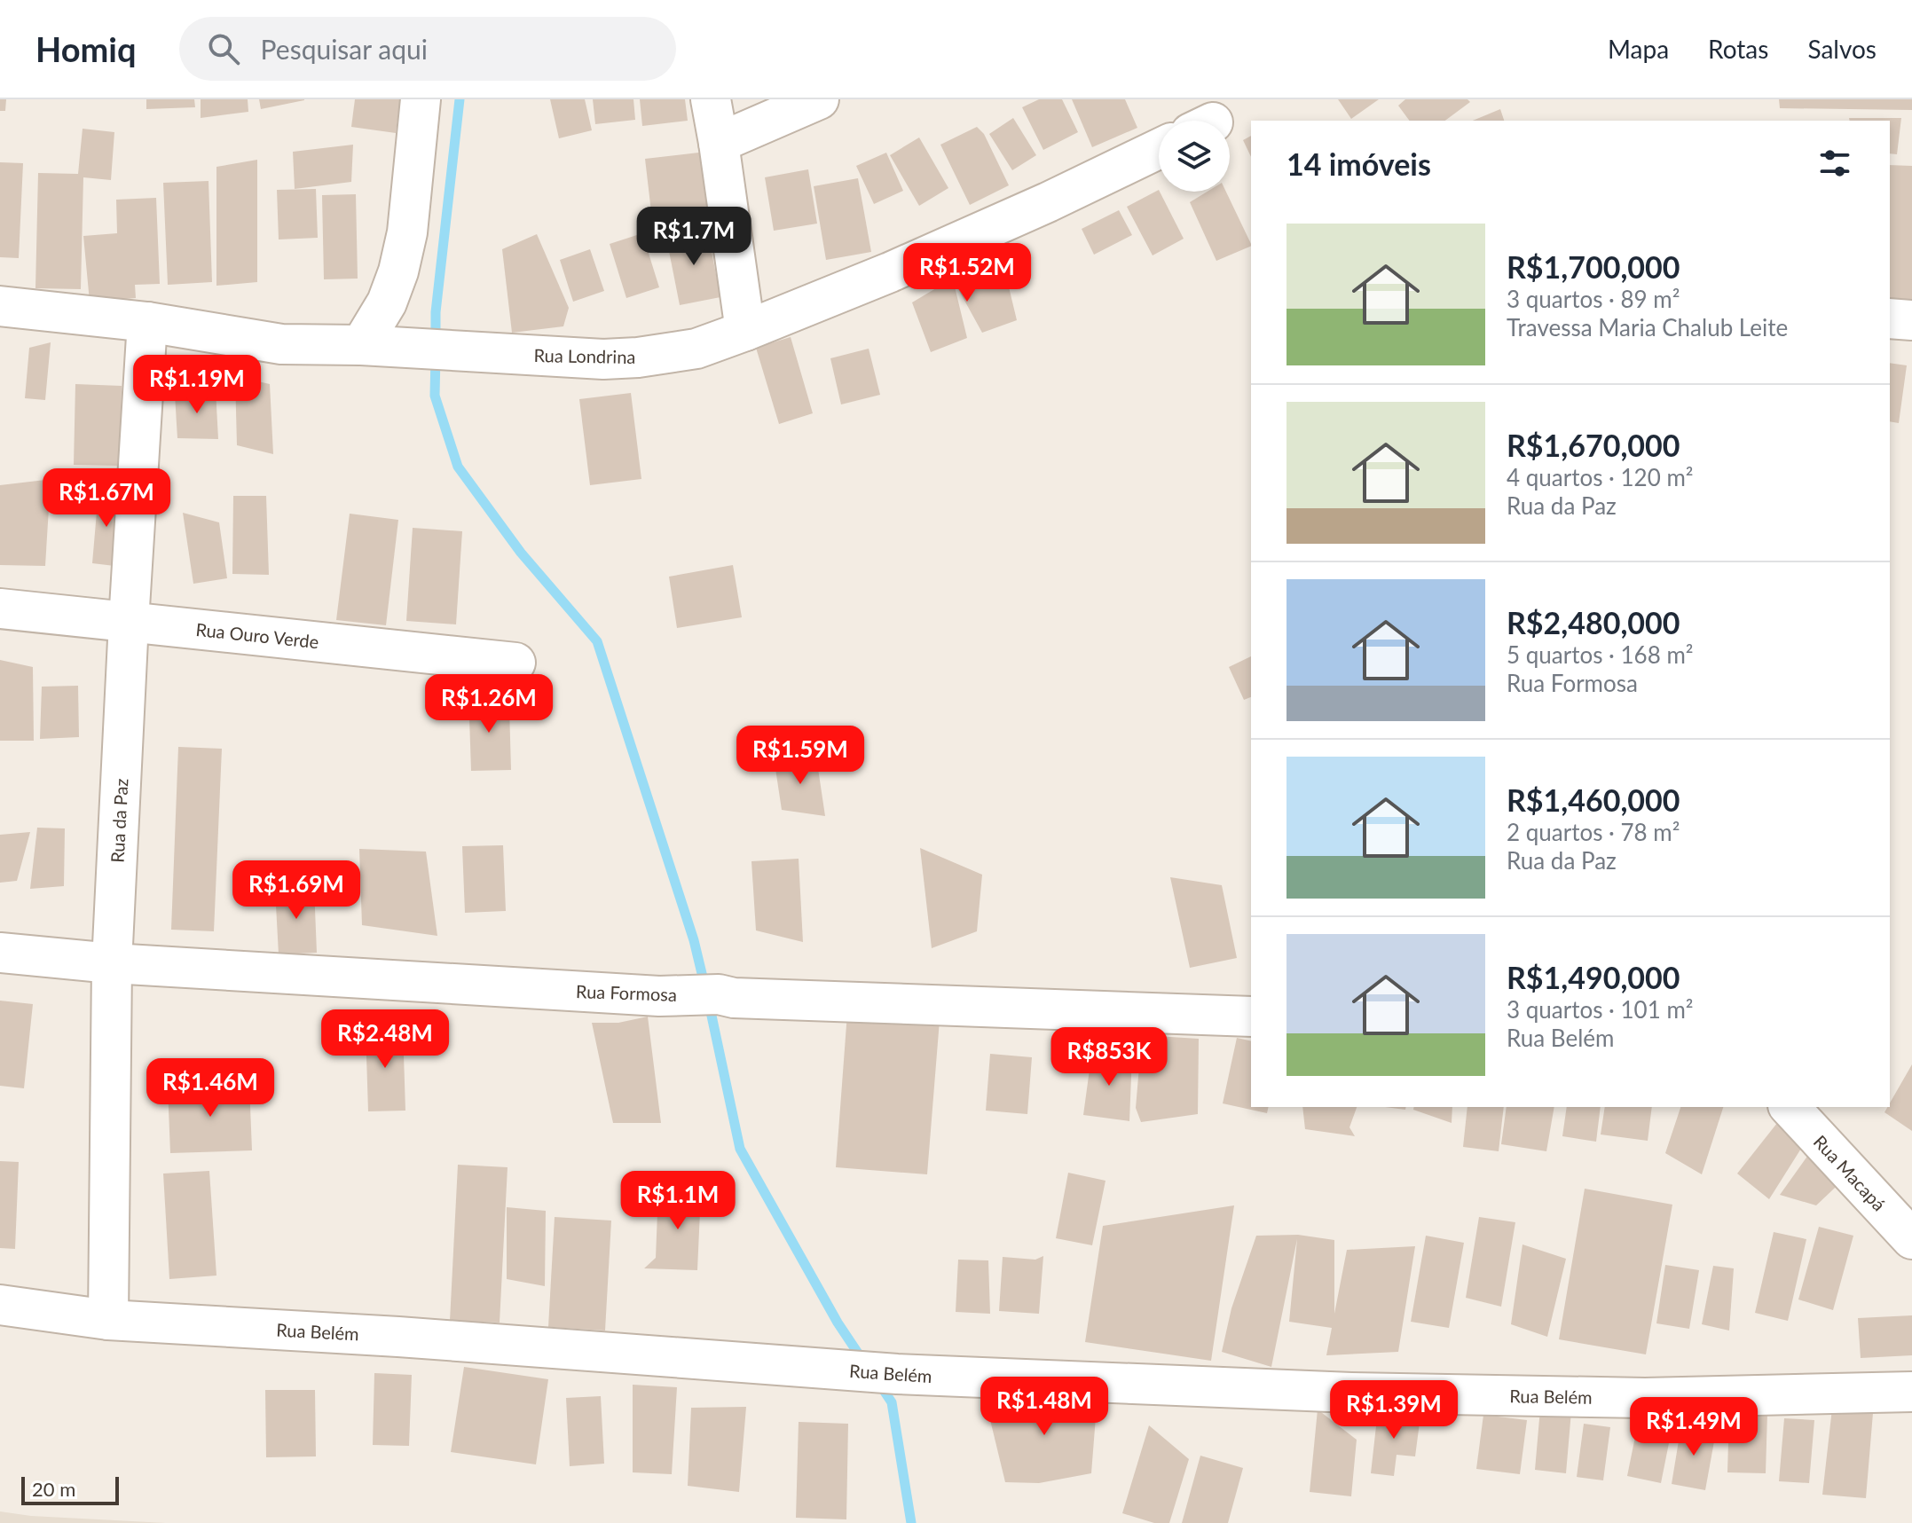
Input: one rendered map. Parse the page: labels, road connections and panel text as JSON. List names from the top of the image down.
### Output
{
  "streets": {
    "street": [
      "Rua Londrina",
      "Rua Ouro Verde",
      "Rua da Paz",
      "Rua Formosa",
      "Rua Macapá",
      "Rua Belém"
    ]
  },
  "crossings": [
    ["Rua Londrina", "Rua da Paz"],
    ["Rua Ouro Verde", "Rua da Paz"],
    ["Rua da Paz", "Rua Formosa"],
    ["Rua da Paz", "Rua Belém"]
  ],
  "scale_bar": "20 m",
  "page": {
    "header": "Homiq",
    "search": "Pesquisar aqui",
    "nav": ["Mapa", "Rotas", "Salvos"],
    "heading": "14 imóveis",
    "list": [
      {
        "name": "R$1,700,000",
        "note": "3 quartos · 89 m² · Travessa Maria Chalub Leite"
      },
      {
        "name": "R$1,670,000",
        "note": "4 quartos · 120 m² · Rua da Paz"
      },
      {
        "name": "R$2,480,000",
        "note": "5 quartos · 168 m² · Rua Formosa"
      },
      {
        "name": "R$1,460,000",
        "note": "2 quartos · 78 m² · Rua da Paz"
      },
      {
        "name": "R$1,490,000",
        "note": "3 quartos · 101 m² · Rua Belém"
      }
    ],
    "price": [
      "R$1.7M",
      "R$1.52M",
      "R$1.19M",
      "R$1.67M",
      "R$1.26M",
      "R$1.59M",
      "R$1.69M",
      "R$2.48M",
      "R$853K",
      "R$1.46M",
      "R$1.1M",
      "R$1.48M",
      "R$1.39M",
      "R$1.49M"
    ],
    "scale": "20 m"
  }
}
